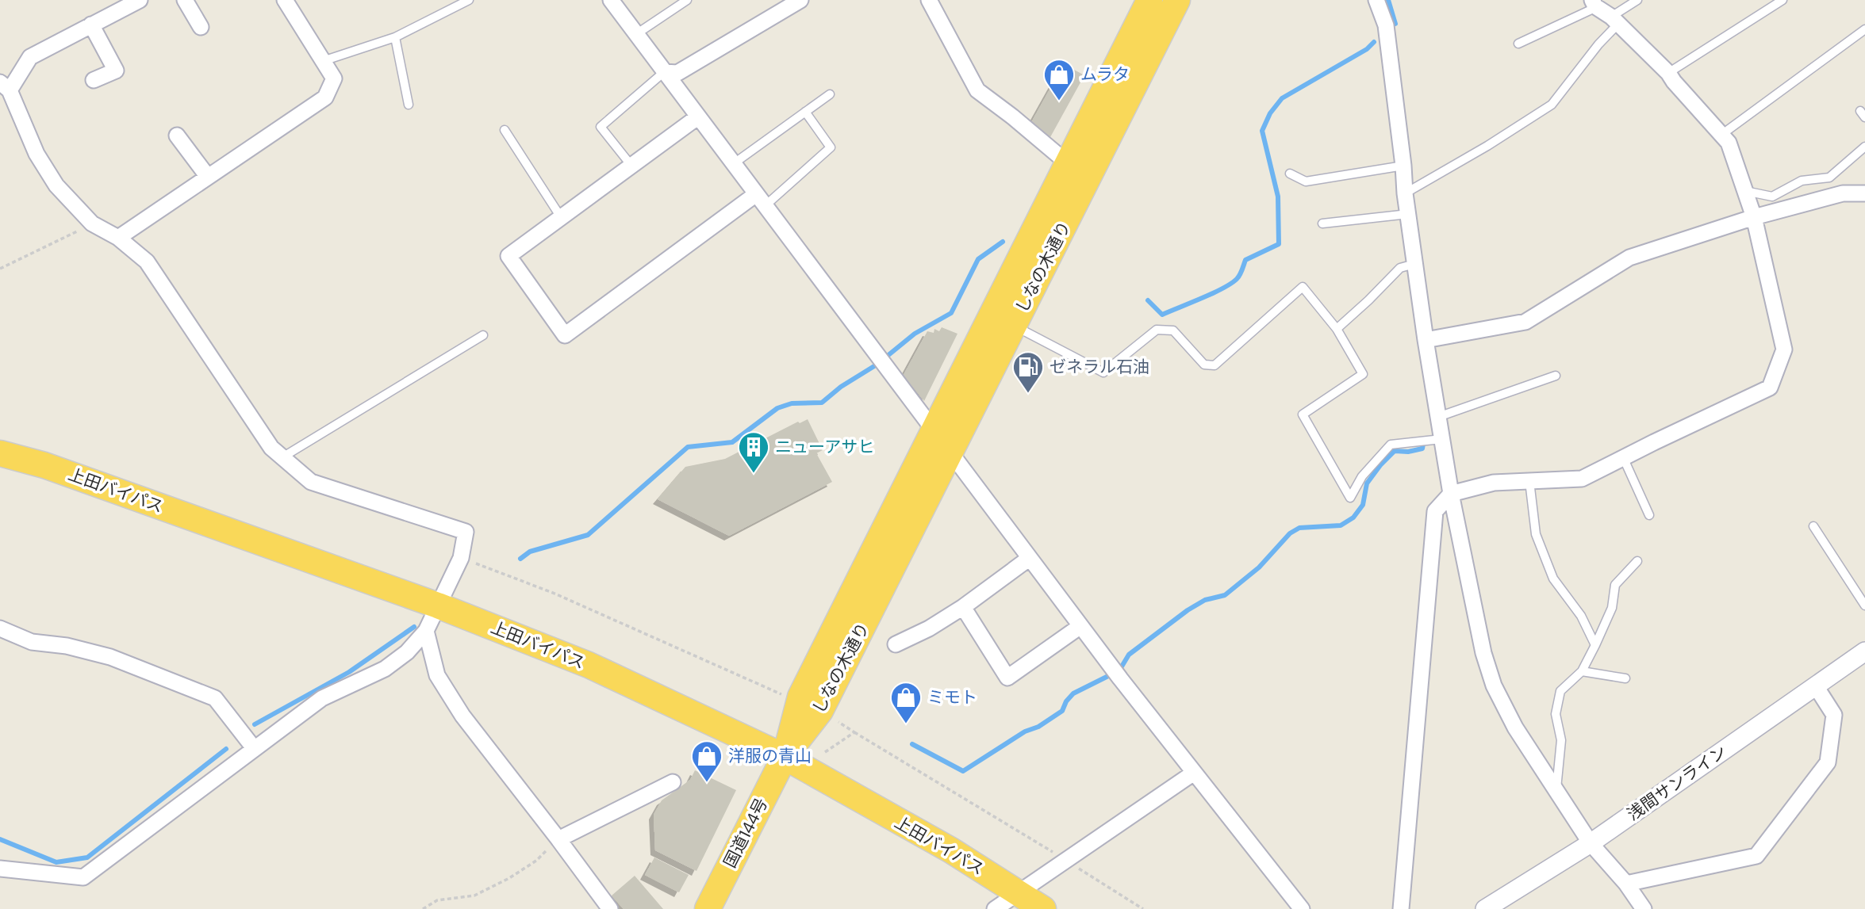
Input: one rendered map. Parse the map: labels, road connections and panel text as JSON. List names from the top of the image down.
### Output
{
  "streets": {
    "highway": ["しなの木通り", "上田バイパス", "国道144号"],
    "street": ["浅間サンライン"]
  },
  "crossings": [
    ["しなの木通り", "上田バイパス"],
    ["しなの木通り", "国道144号"],
    ["上田バイパス", "国道144号"]
  ],
  "places": {
    "shop": ["ムラタ", "ミモト", "洋服の青山"],
    "fuel station": ["ゼネラル石油"],
    "building": ["ニューアサヒ"]
  }
}
